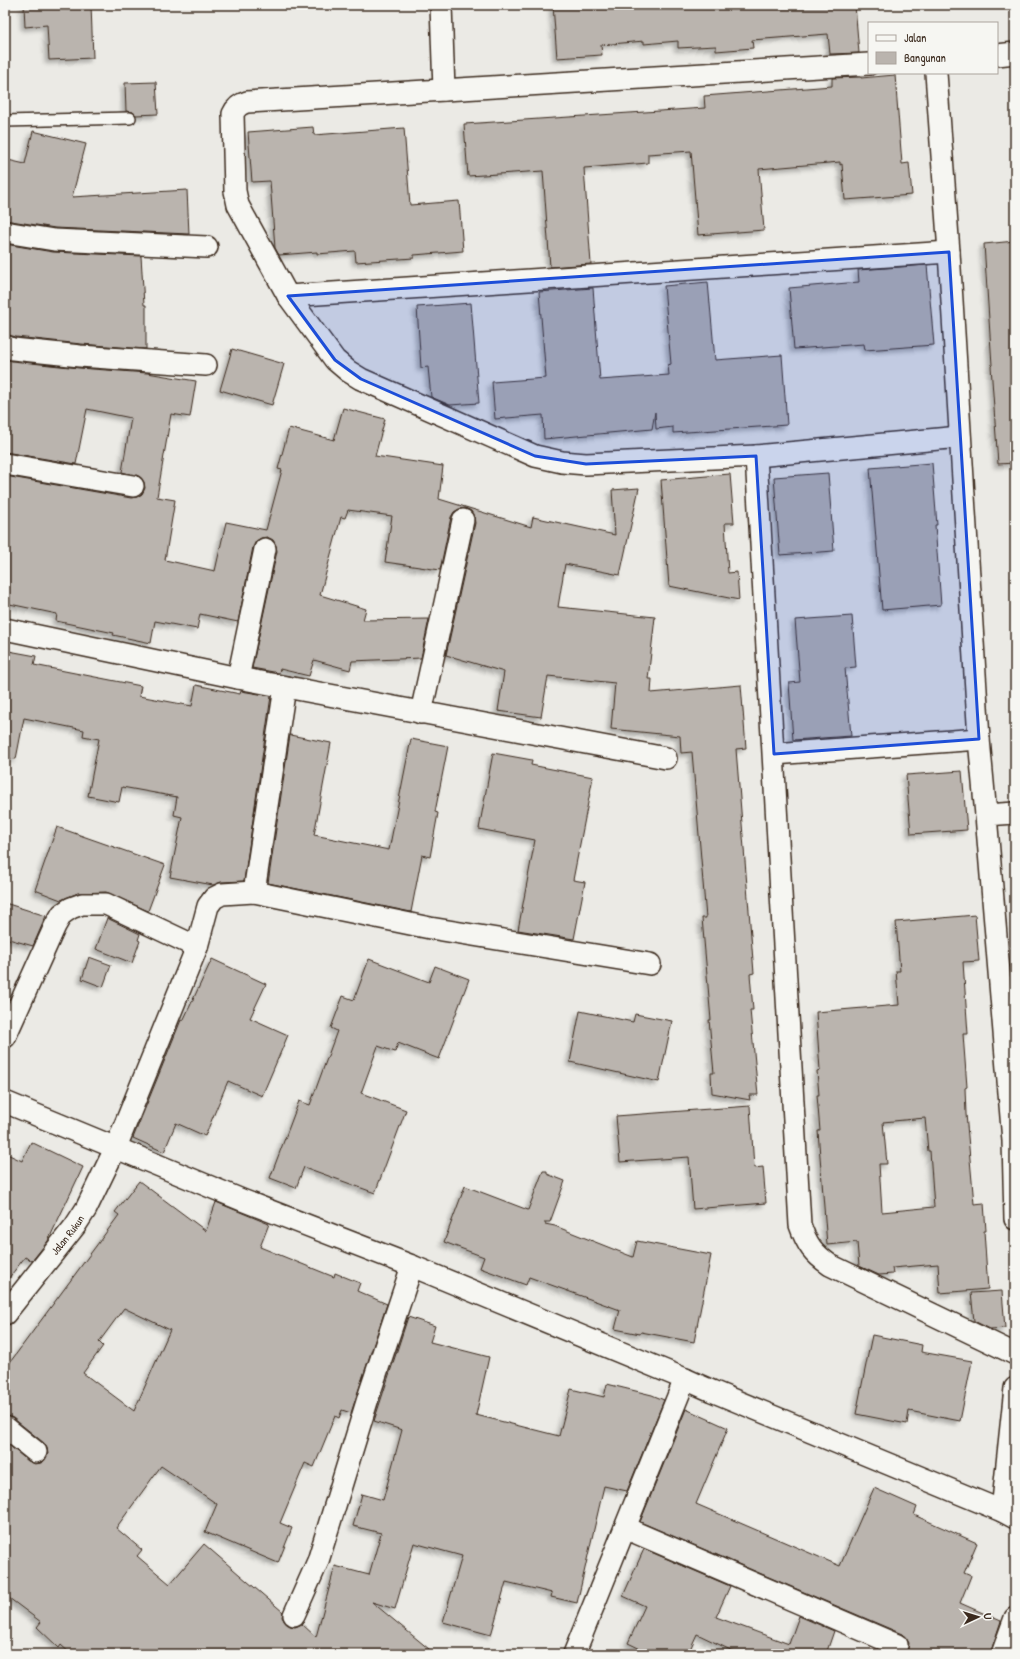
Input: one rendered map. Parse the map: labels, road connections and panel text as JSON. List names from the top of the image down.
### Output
{
  "streets": {
    "street": ["Jalan Rukun"]
  },
  "legend": ["Jalan", "Bangunan"],
  "north": "right"
}
